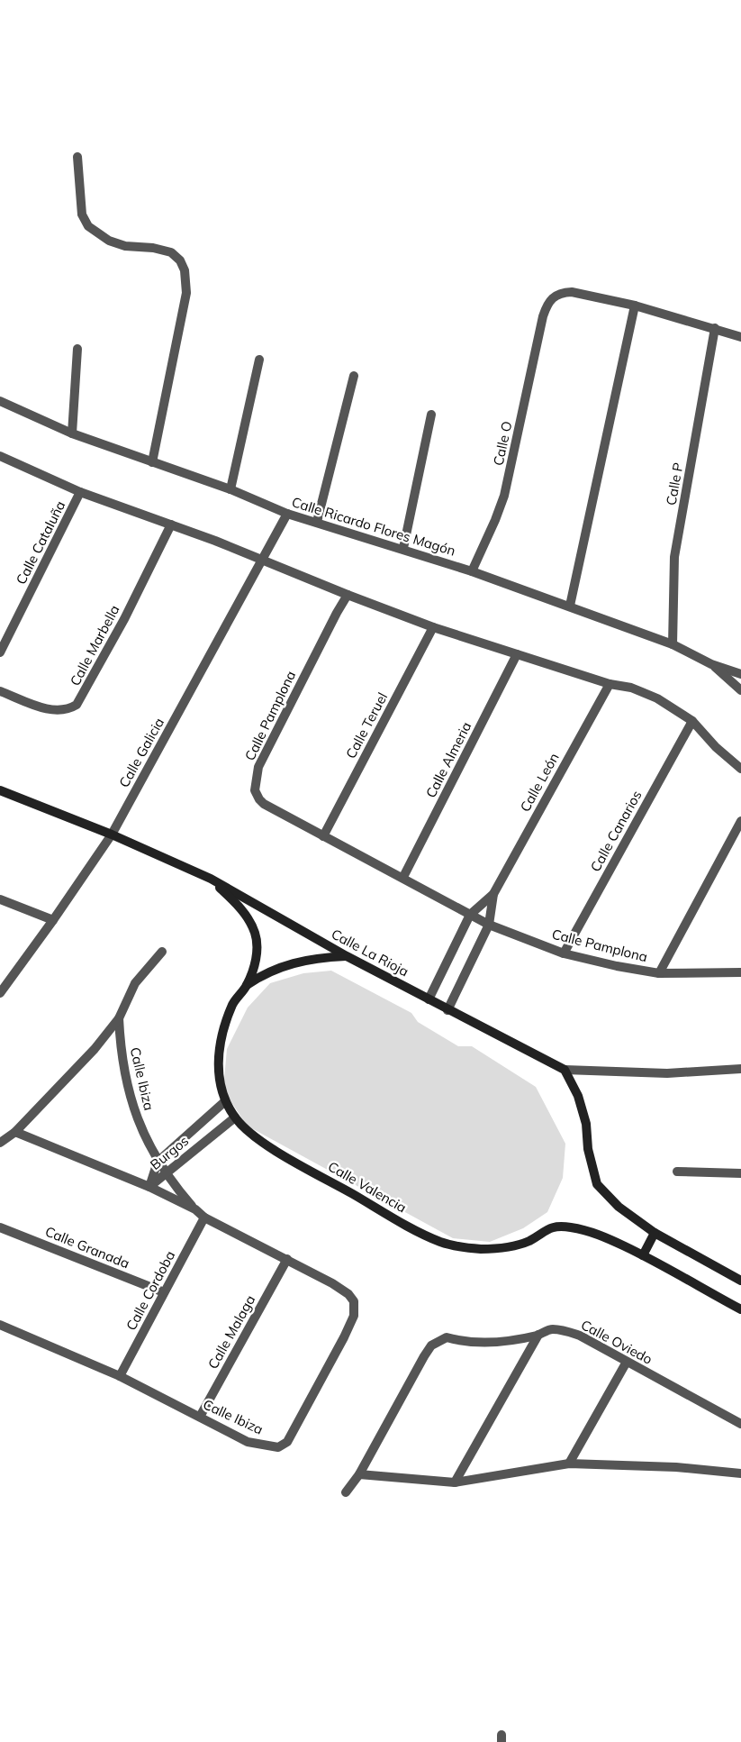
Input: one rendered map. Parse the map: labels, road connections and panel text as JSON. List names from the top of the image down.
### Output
{
  "streets": {
    "street": [
      "Calle O",
      "Calle P",
      "Calle Ricardo Flores Magón",
      "Calle Cataluña",
      "Calle Marbella",
      "Calle Pamplona",
      "Calle Teruel",
      "Calle Galicia",
      "Calle Almeria",
      "Calle León",
      "Calle Canarios",
      "Calle La Rioja",
      "Calle Ibiza",
      "Burgos",
      "Calle Valencia",
      "Calle Granada",
      "Calle Cordoba",
      "Calle Malaga",
      "Calle Oviedo"
    ]
  },
  "crossings": [
    ["Calle O", "Calle P"],
    ["Calle O", "Calle Ricardo Flores Magón"],
    ["Calle P", "Calle Ricardo Flores Magón"],
    ["Calle Ricardo Flores Magón", "Calle Galicia"],
    ["Calle Pamplona", "Calle Teruel"],
    ["Calle Pamplona", "Calle Almeria"],
    ["Calle Pamplona", "Calle León"],
    ["Calle Pamplona", "Calle Canarios"],
    ["Calle Galicia", "Calle La Rioja"],
    ["Calle León", "Calle La Rioja"],
    ["Calle La Rioja", "Calle Valencia"],
    ["Calle Ibiza", "Burgos"],
    ["Calle Ibiza", "Calle Cordoba"],
    ["Calle Ibiza", "Calle Malaga"],
    ["Burgos", "Calle Valencia"],
    ["Calle Granada", "Calle Cordoba"]
  ]
}
